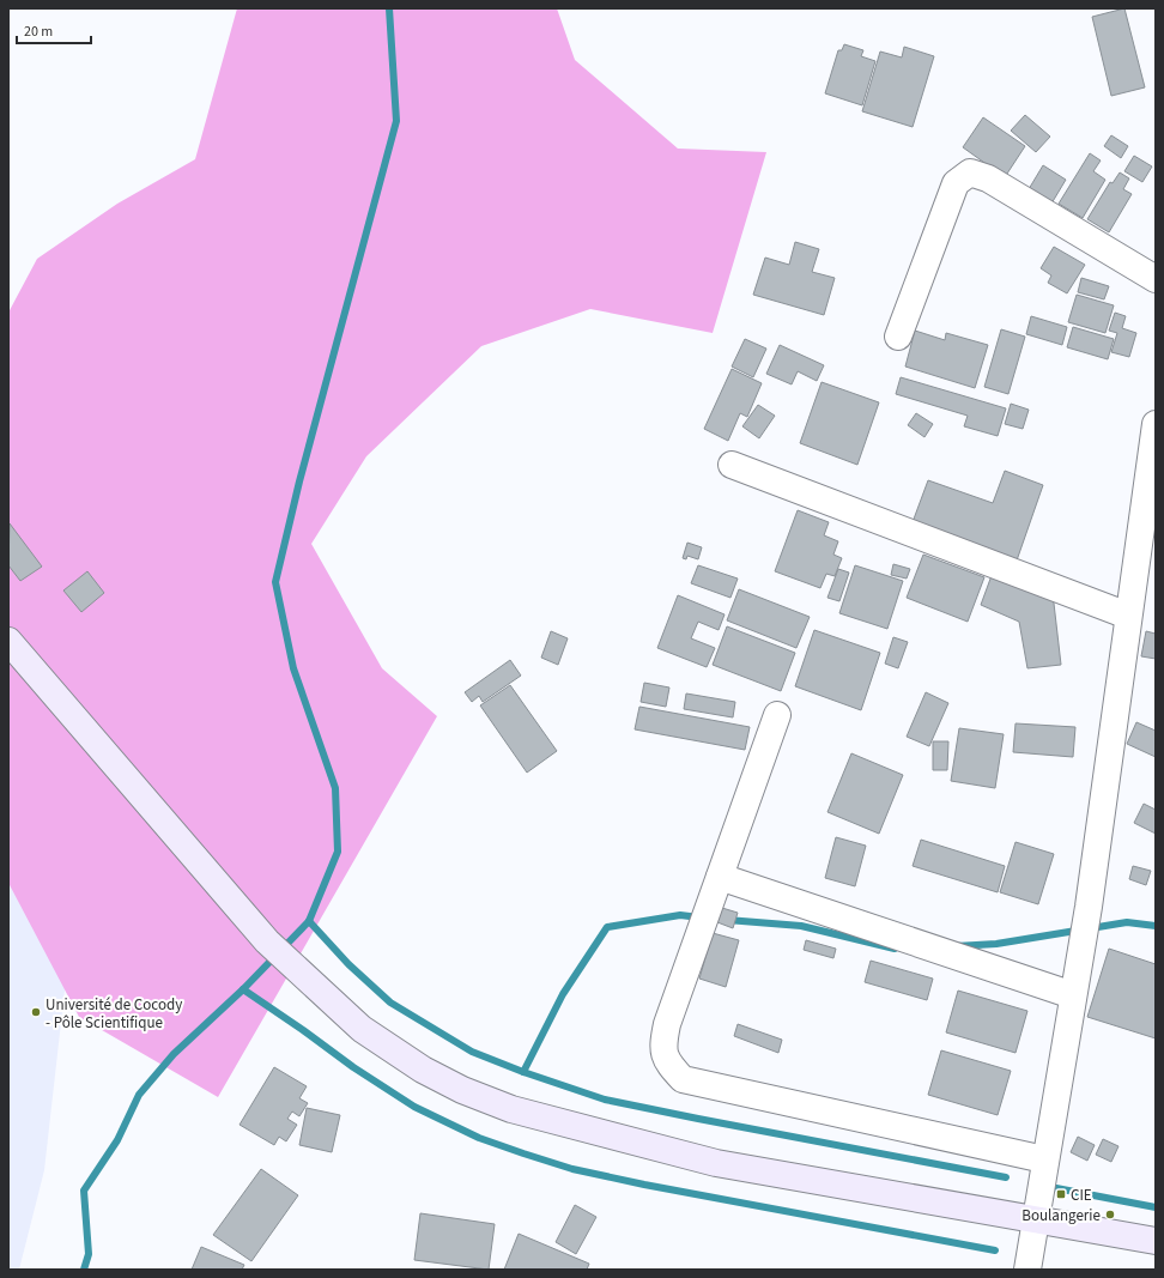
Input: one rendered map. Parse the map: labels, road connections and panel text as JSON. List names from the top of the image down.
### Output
{
  "places": {
    "other": ["Université de Cocody - Pôle Scientifique", "Boulangerie"],
    "transit": ["CIE"]
  },
  "scale_bar": "20 m"
}
